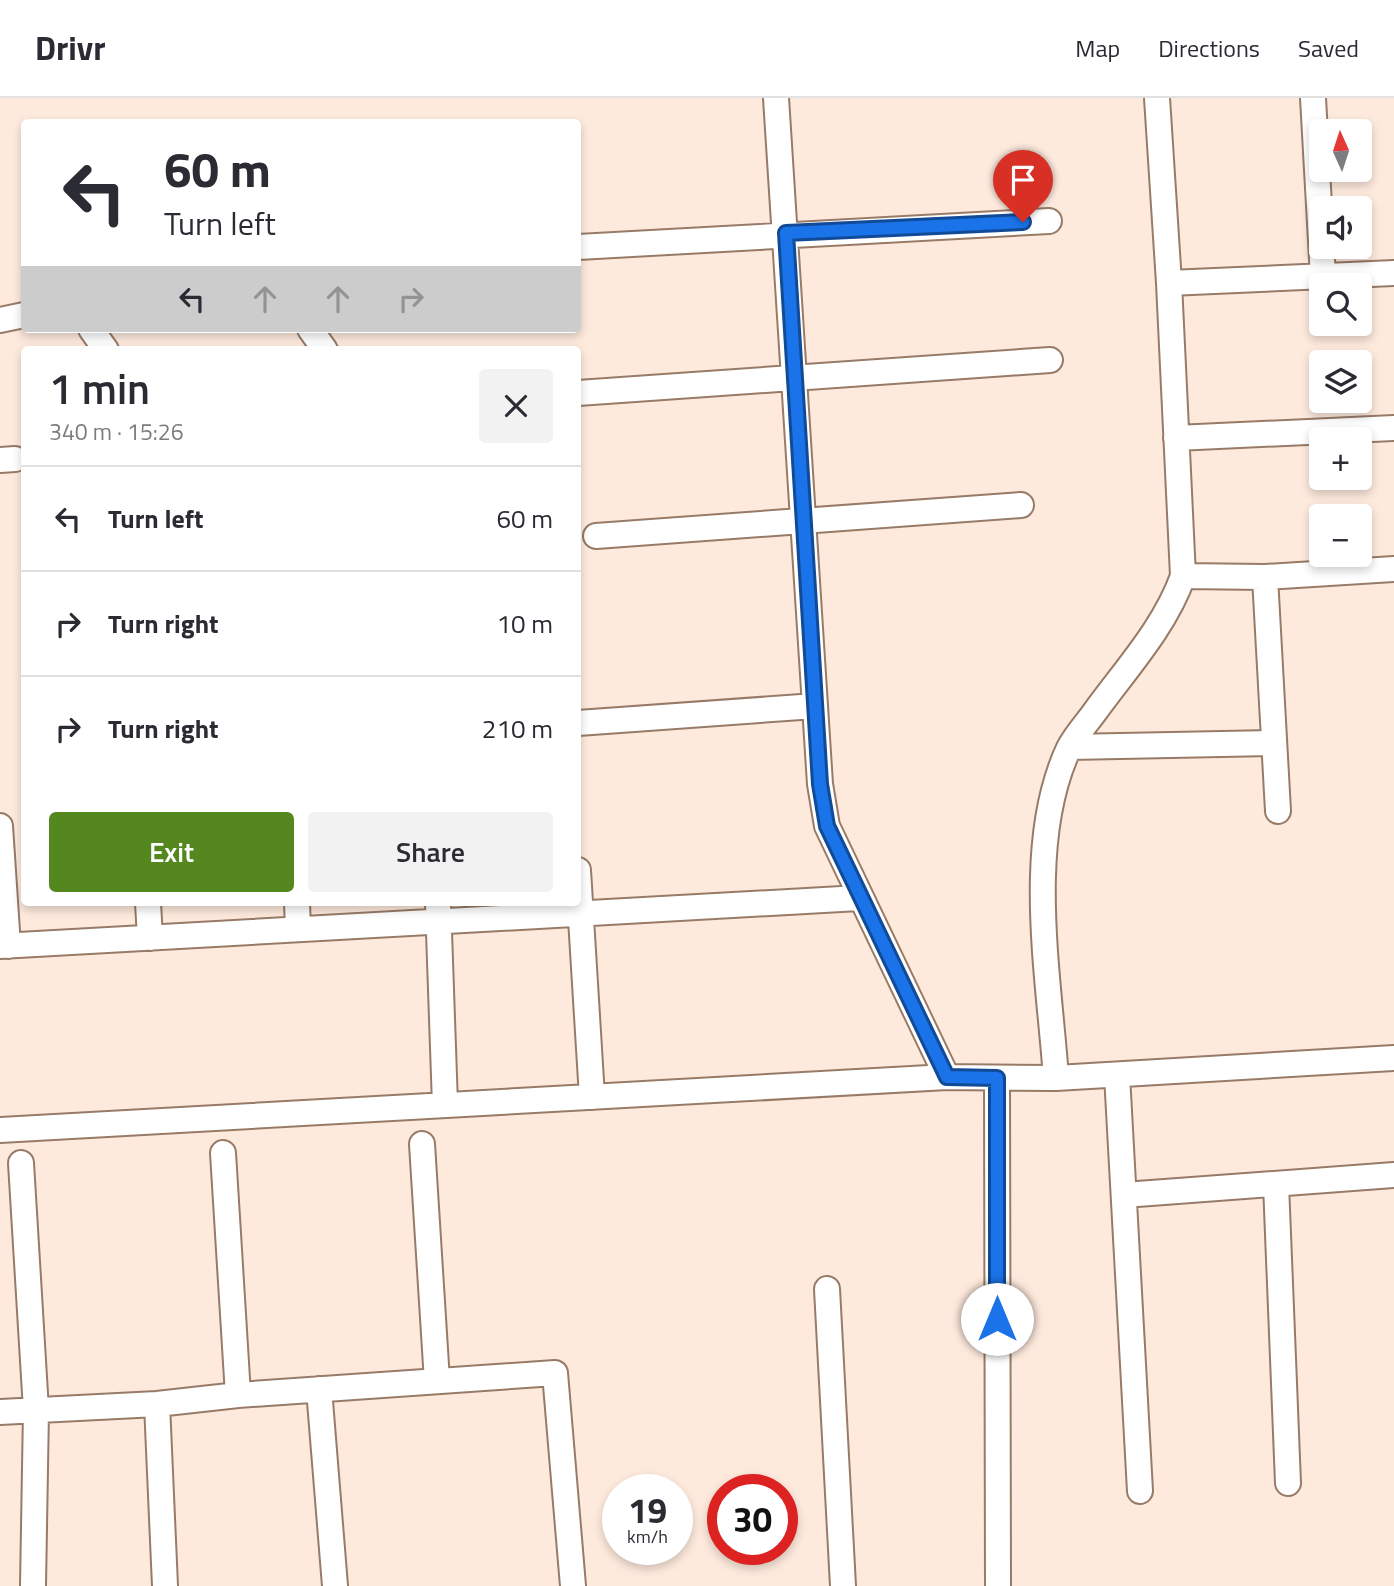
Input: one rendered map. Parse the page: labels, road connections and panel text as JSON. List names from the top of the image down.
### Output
{
  "north": "top",
  "page": {
    "header": "Drivr",
    "nav": ["Map", "Directions", "Saved"],
    "map_buttons": ["+", "−"],
    "turn": ["60 m", "Turn left"],
    "heading": ["1 min", "340 m · 15:26"],
    "list": [
      {
        "name": "Turn left",
        "value": "60 m"
      },
      {
        "name": "Turn right",
        "value": "10 m"
      },
      {
        "name": "Turn right",
        "value": "210 m"
      }
    ],
    "buttons": ["Exit", "Share"],
    "speed": "19 km/h",
    "limit": "30"
  }
}
